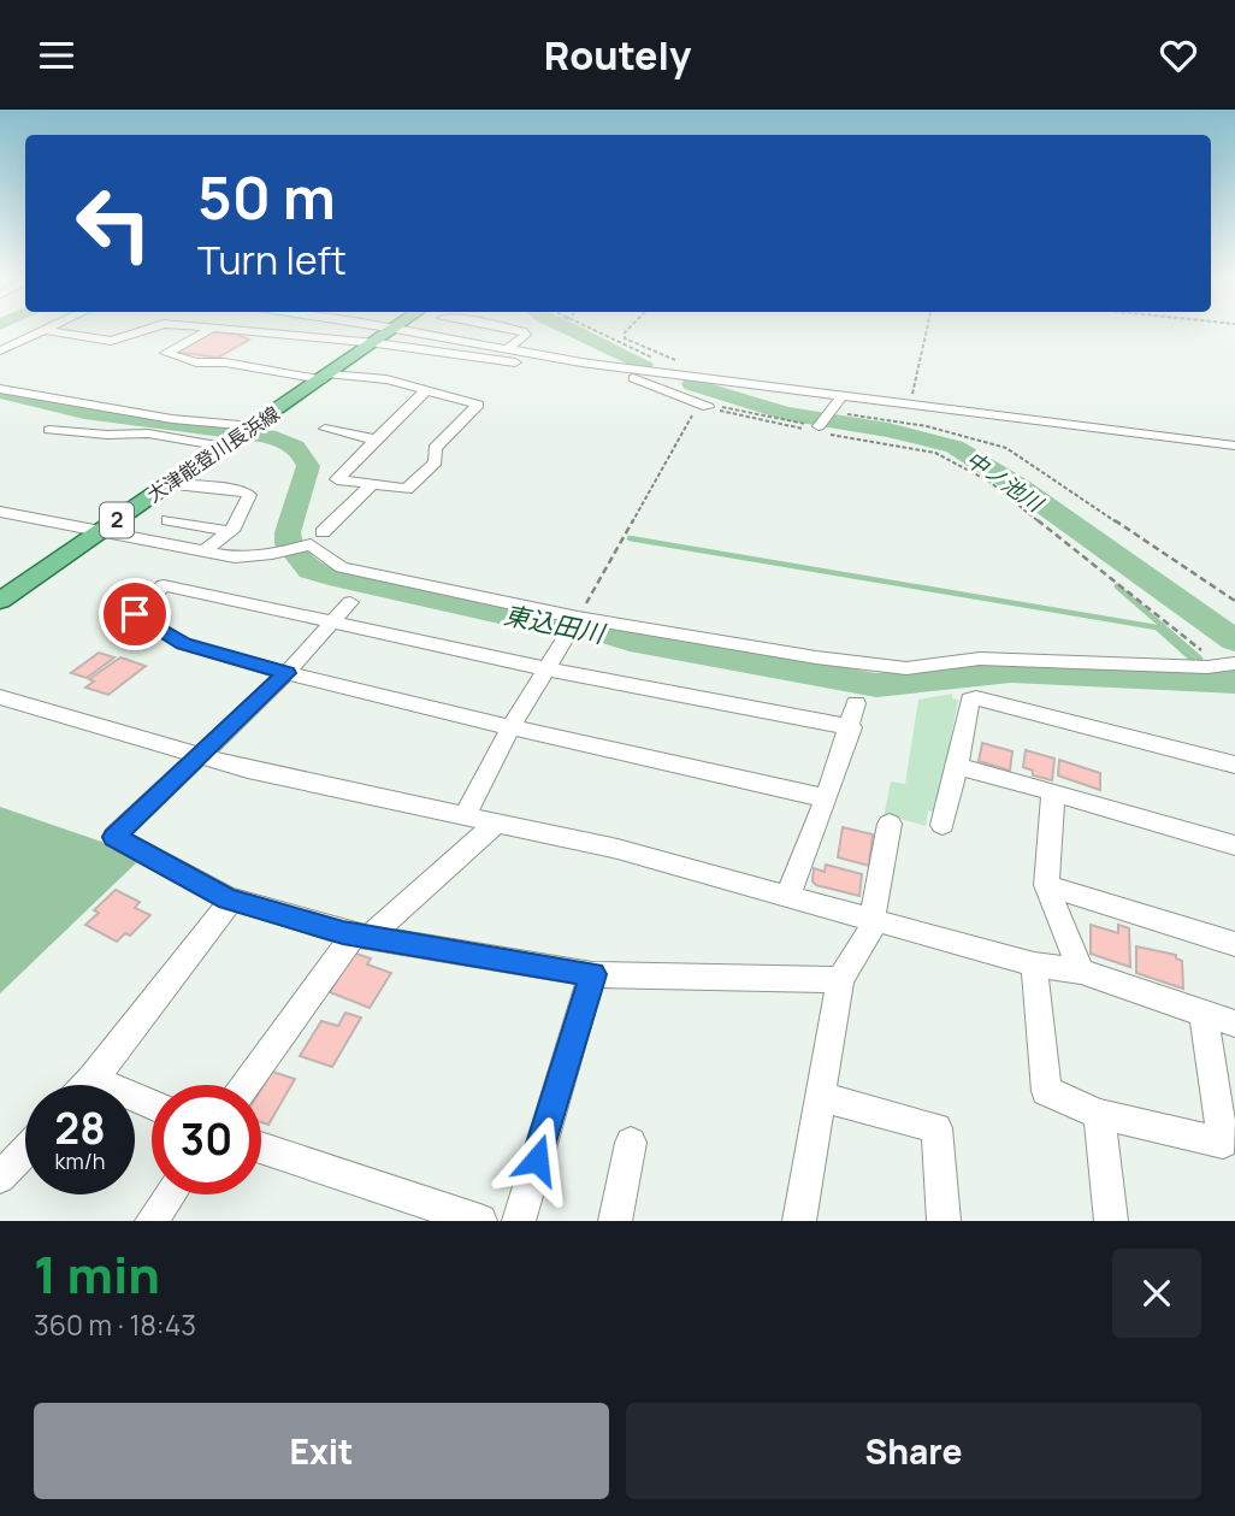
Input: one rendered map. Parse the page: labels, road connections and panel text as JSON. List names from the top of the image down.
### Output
{
  "streets": {
    "main road": ["大津能登川長浜線", "2"]
  },
  "water": ["中ノ池川", "東込田川"],
  "page": {
    "header": "Routely",
    "turn": ["50 m", "Turn left"],
    "speed": "28 km/h",
    "limit": "30",
    "heading": ["1 min", "360 m · 18:43"],
    "buttons": ["Exit", "Share"]
  }
}
